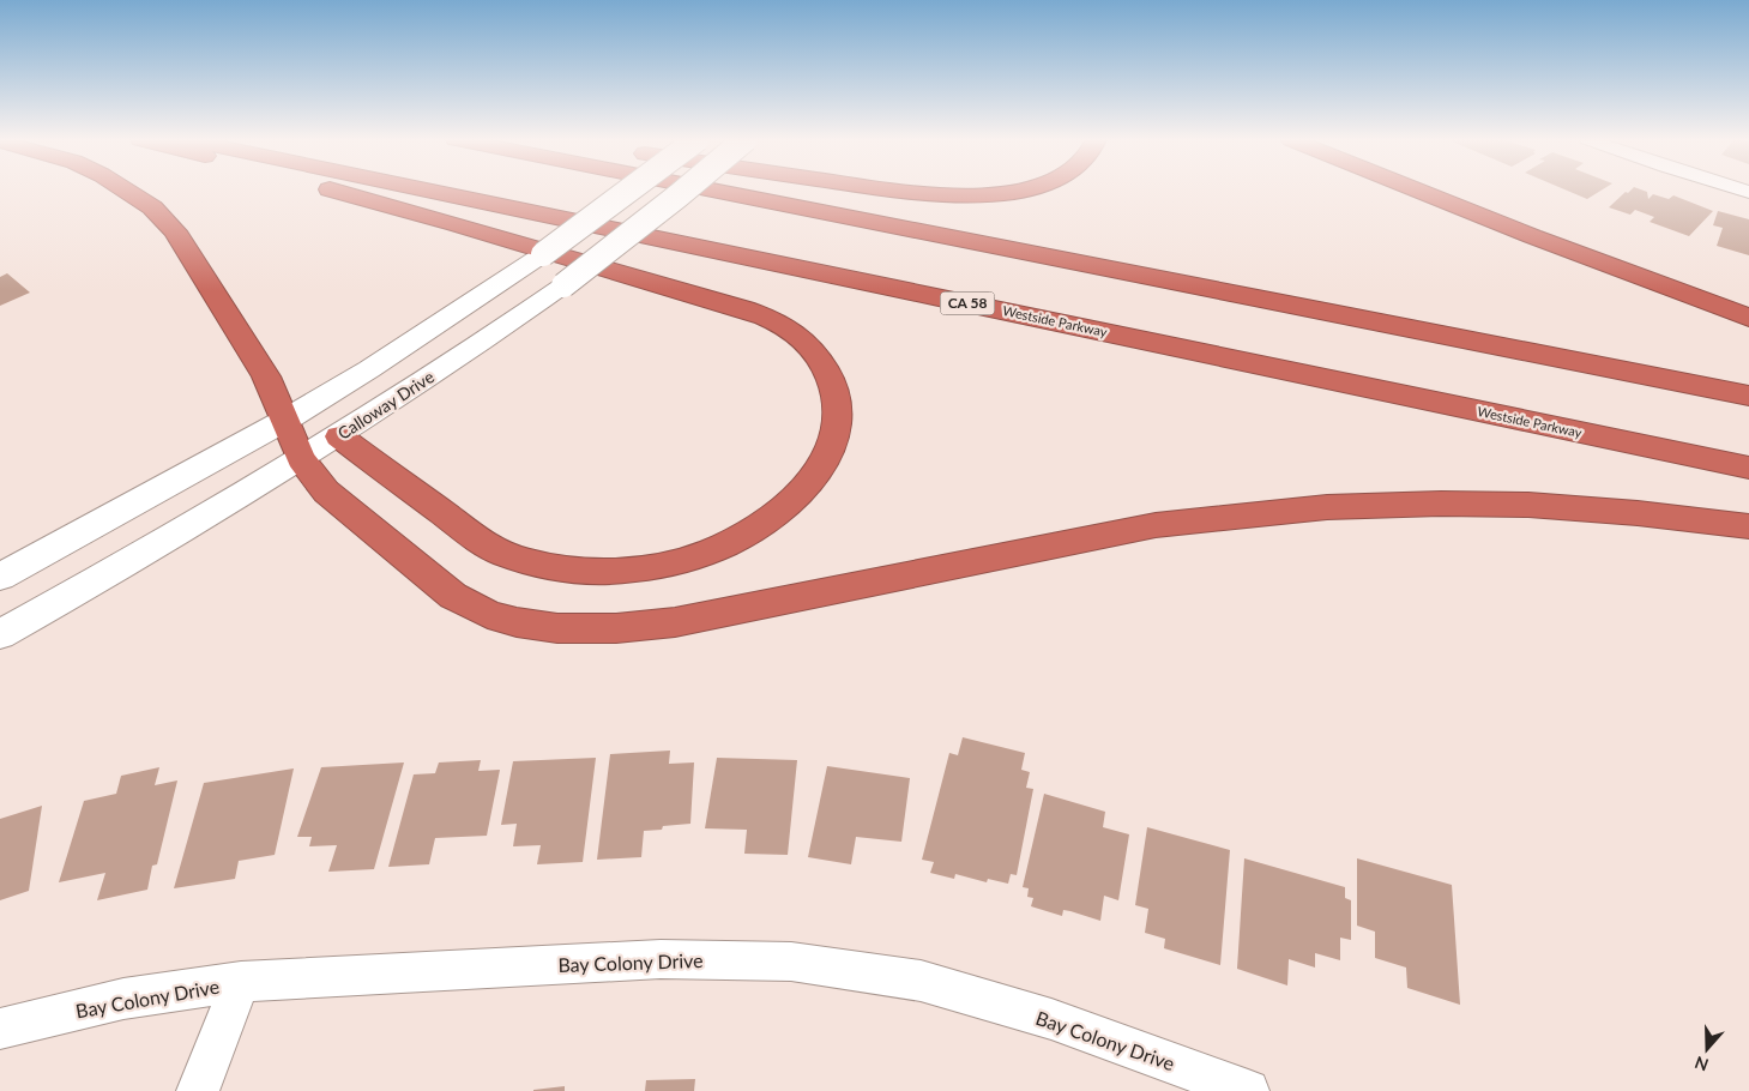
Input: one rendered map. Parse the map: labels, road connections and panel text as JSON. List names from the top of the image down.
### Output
{
  "streets": {
    "highway": ["CA 58", "Westside Parkway"],
    "main road": ["Calloway Drive"],
    "street": ["Bay Colony Drive"]
  },
  "north": "bottom"
}
